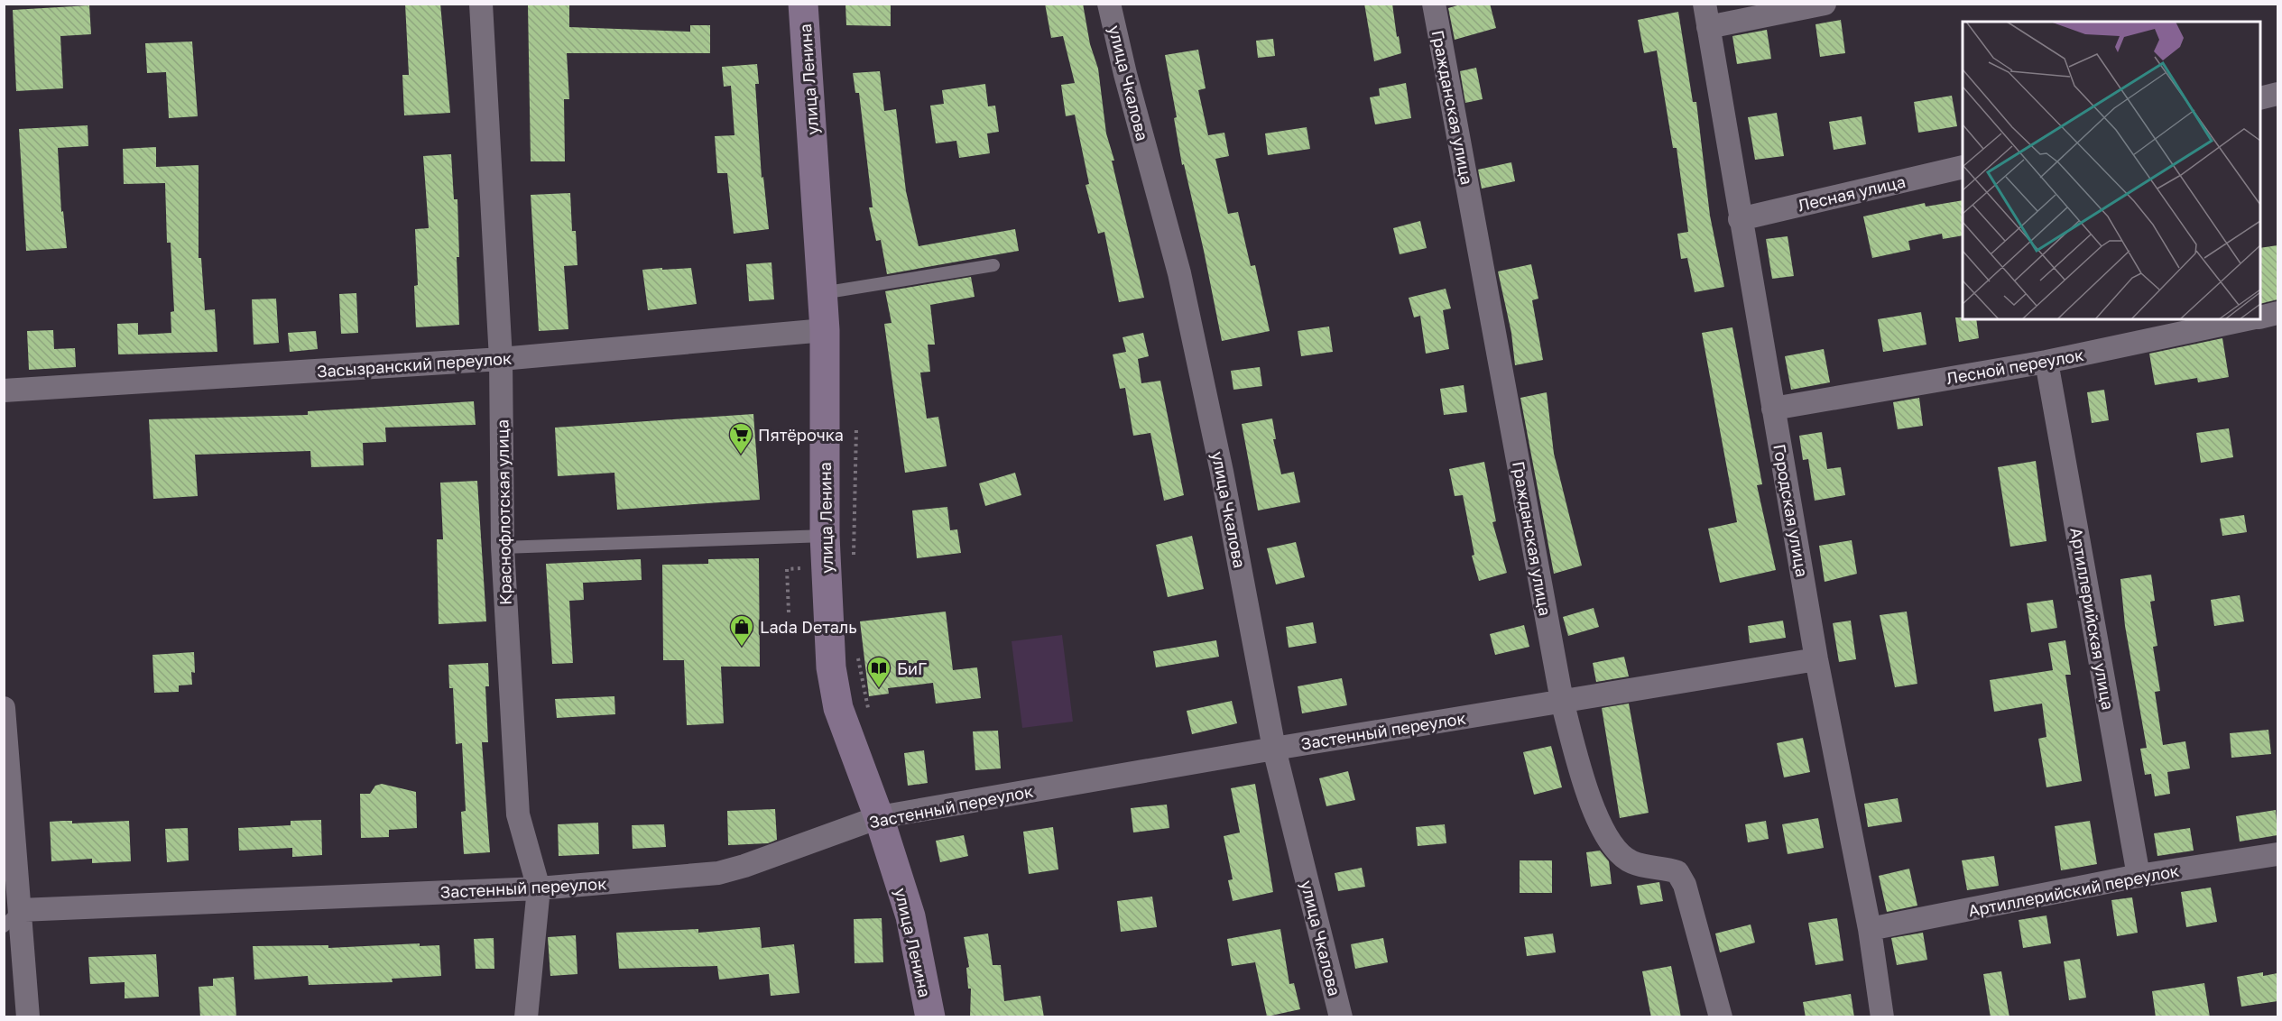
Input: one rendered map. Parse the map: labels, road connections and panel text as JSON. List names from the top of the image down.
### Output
{
  "streets": {
    "main road": ["улица Ленина"],
    "street": [
      "улица Чкалова",
      "Гражданская улица",
      "Лесная улица",
      "Засызранский переулок",
      "Лесной переулок",
      "Городская улица",
      "Краснофлотская улица",
      "Артиллерийская улица",
      "Застенный переулок",
      "Артиллерийский переулок"
    ]
  },
  "crossings": [
    ["улица Ленина", "Засызранский переулок"],
    ["улица Ленина", "Застенный переулок"],
    ["улица Чкалова", "Застенный переулок"],
    ["Гражданская улица", "Застенный переулок"],
    ["Лесная улица", "Городская улица"],
    ["Засызранский переулок", "Краснофлотская улица"],
    ["Лесной переулок", "Городская улица"],
    ["Лесной переулок", "Артиллерийская улица"],
    ["Городская улица", "Застенный переулок"],
    ["Городская улица", "Артиллерийский переулок"],
    ["Краснофлотская улица", "Застенный переулок"],
    ["Артиллерийская улица", "Артиллерийский переулок"]
  ],
  "places": {
    "supermarket": ["Пятёрочка"],
    "shop": ["Lada Dеталь"],
    "library": ["БиГ"]
  }
}
